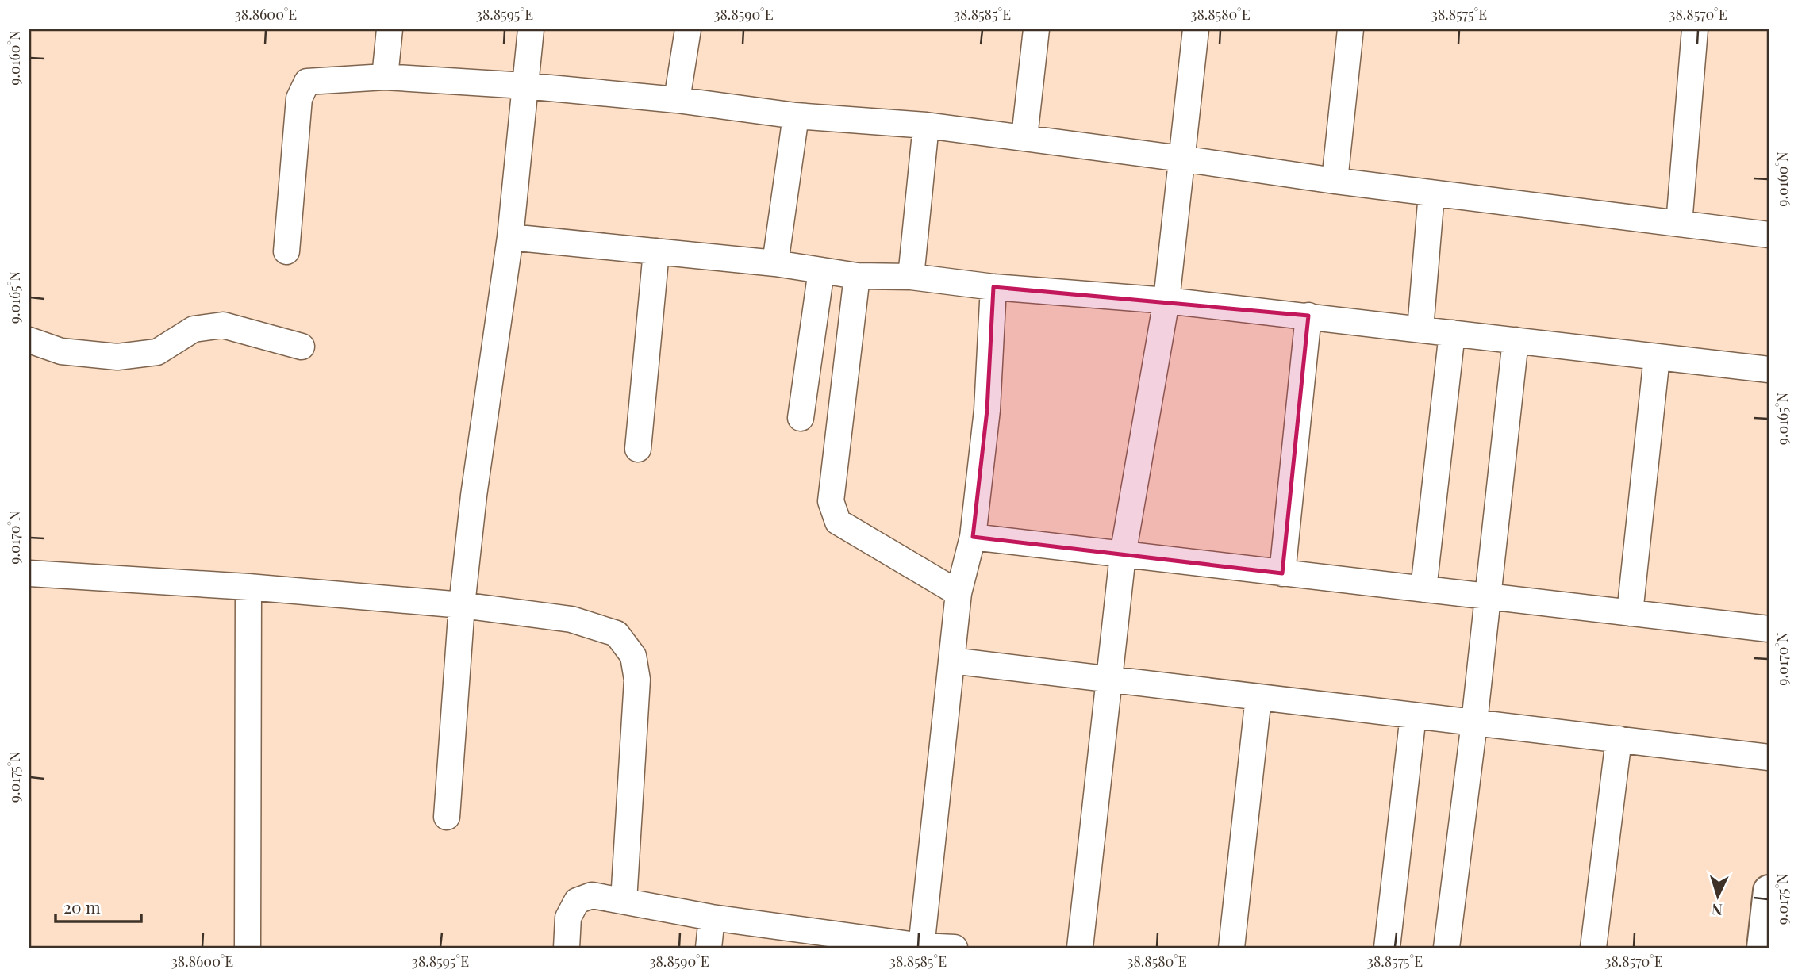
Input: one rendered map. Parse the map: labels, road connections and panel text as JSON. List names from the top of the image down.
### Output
{
  "scale_bar": "20 m",
  "north": "bottom",
  "coordinates": [
    "38.8600°E",
    "38.8595°E",
    "38.8590°E",
    "38.8585°E",
    "38.8580°E",
    "38.8575°E",
    "38.8570°E",
    "9.0160°N",
    "9.0165°N",
    "9.0170°N",
    "9.0175°N"
  ]
}
